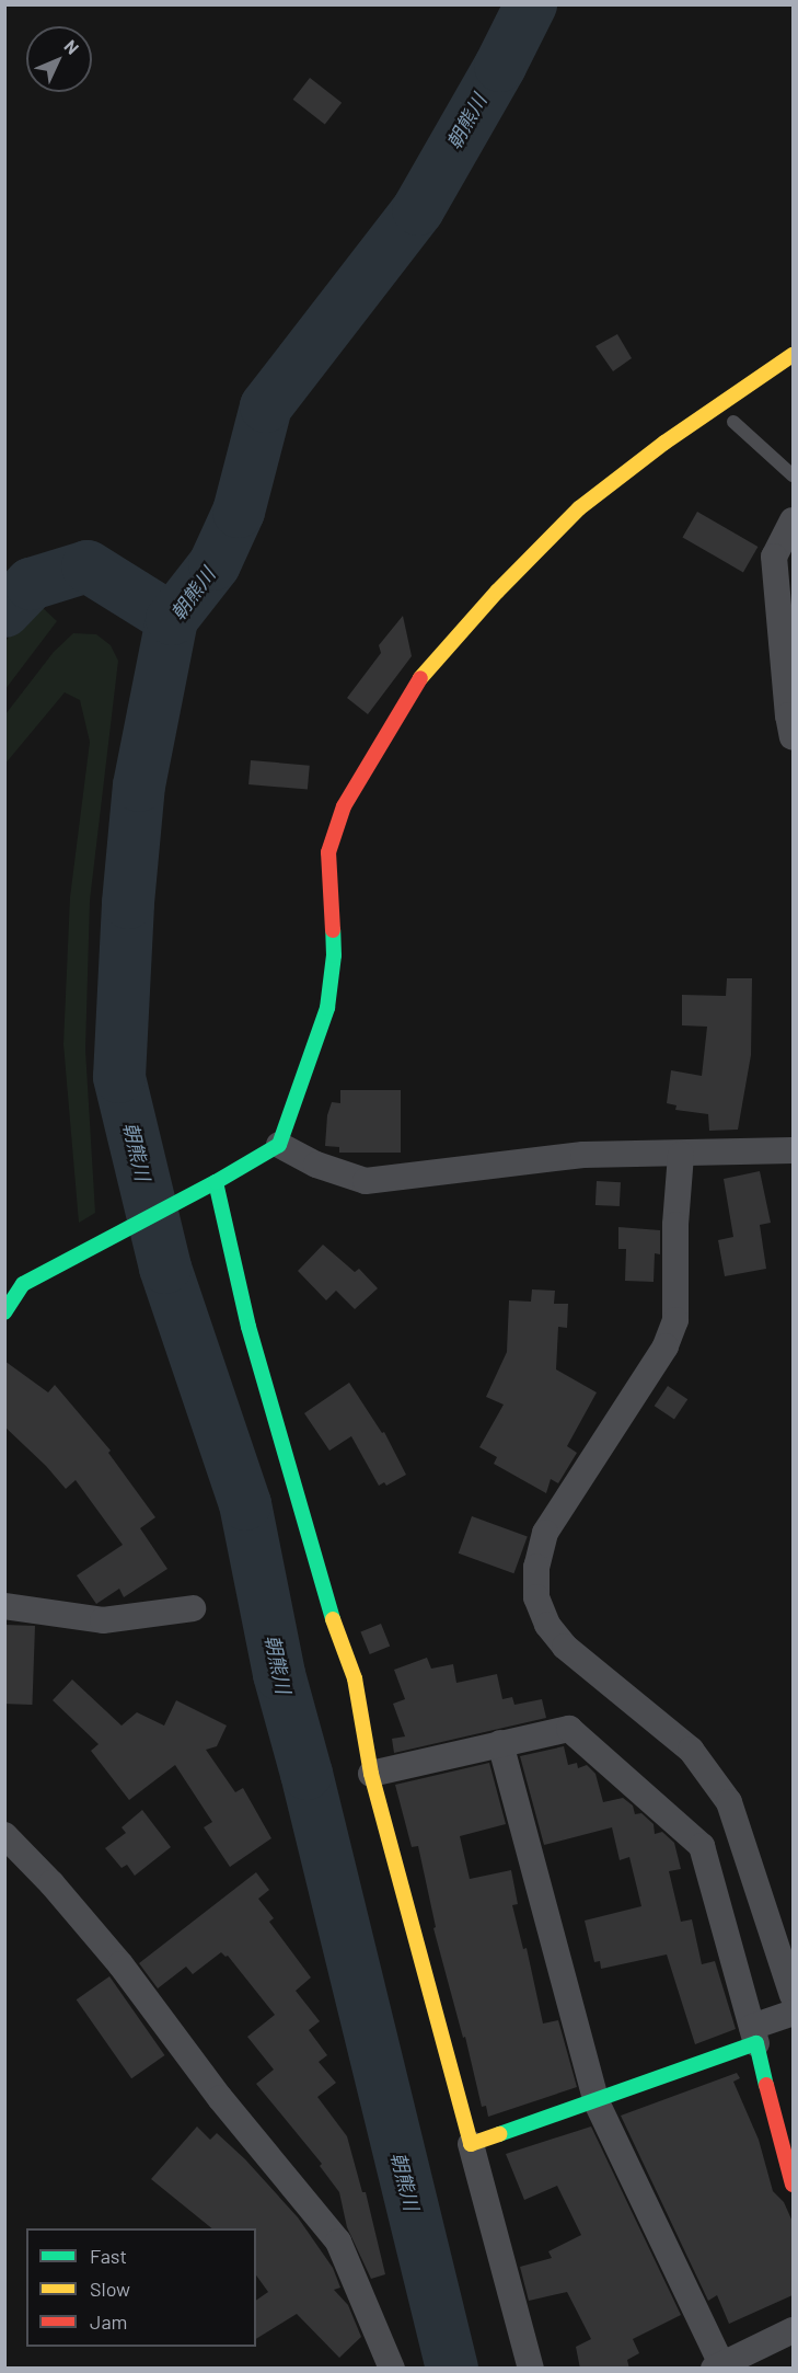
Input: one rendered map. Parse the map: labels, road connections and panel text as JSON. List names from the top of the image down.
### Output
{
  "water": ["朝熊川"],
  "legend": ["Fast", "Slow", "Jam"],
  "north": "top right"
}
